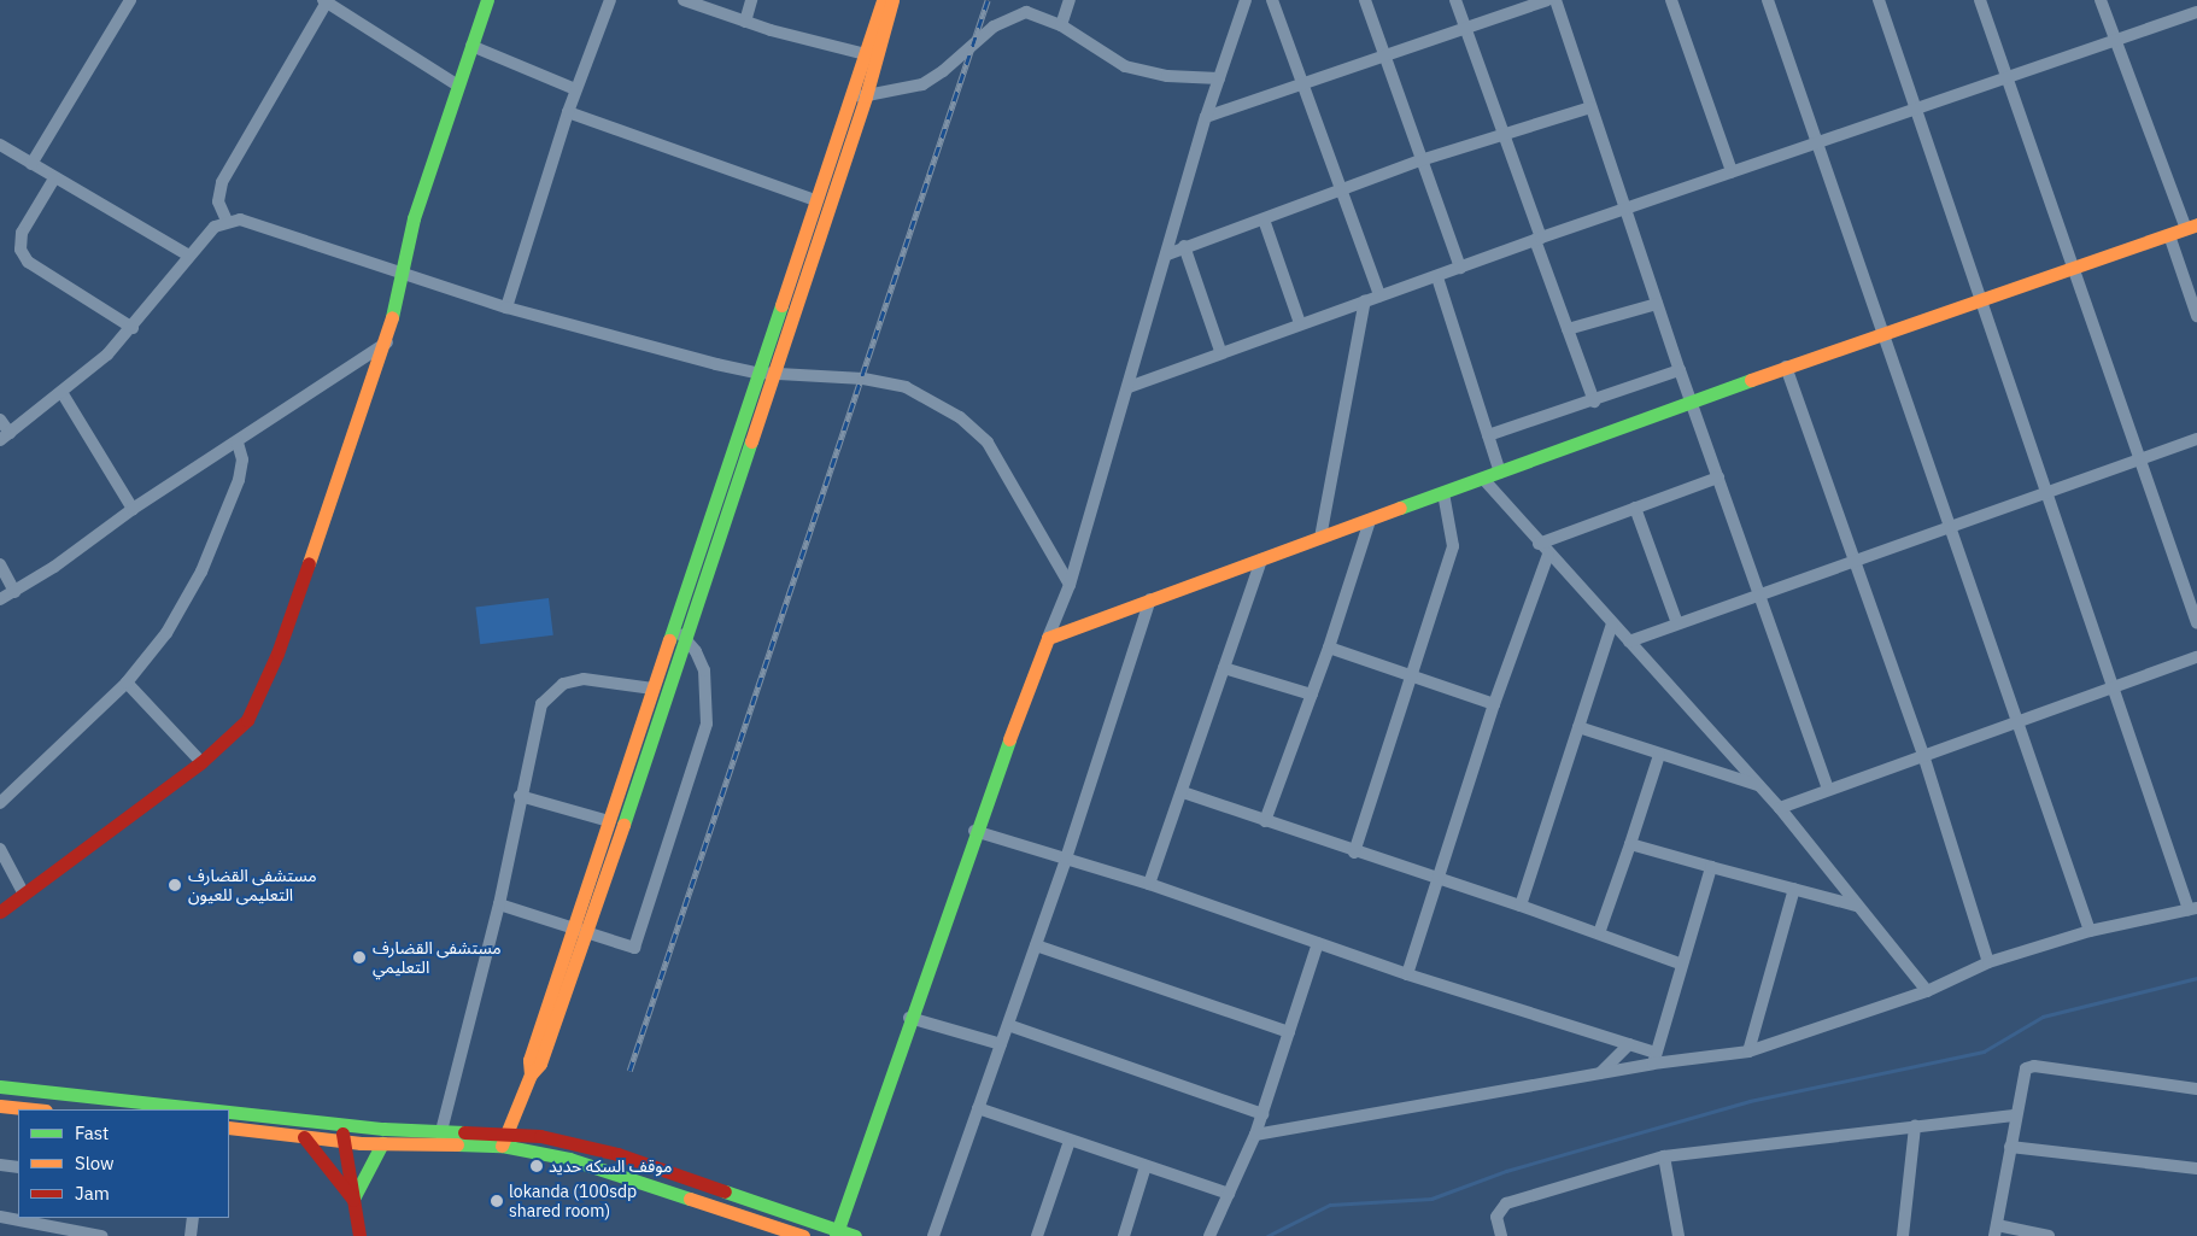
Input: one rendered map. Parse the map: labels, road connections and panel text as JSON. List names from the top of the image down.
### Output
{
  "places": [
    "مستشفى القضارف التعليمى للعيون",
    "مستشفى القضارف التعليمي",
    "موقف السكه حديد",
    "lokanda (100sdp shared room)"
  ],
  "legend": ["Fast", "Slow", "Jam"]
}
